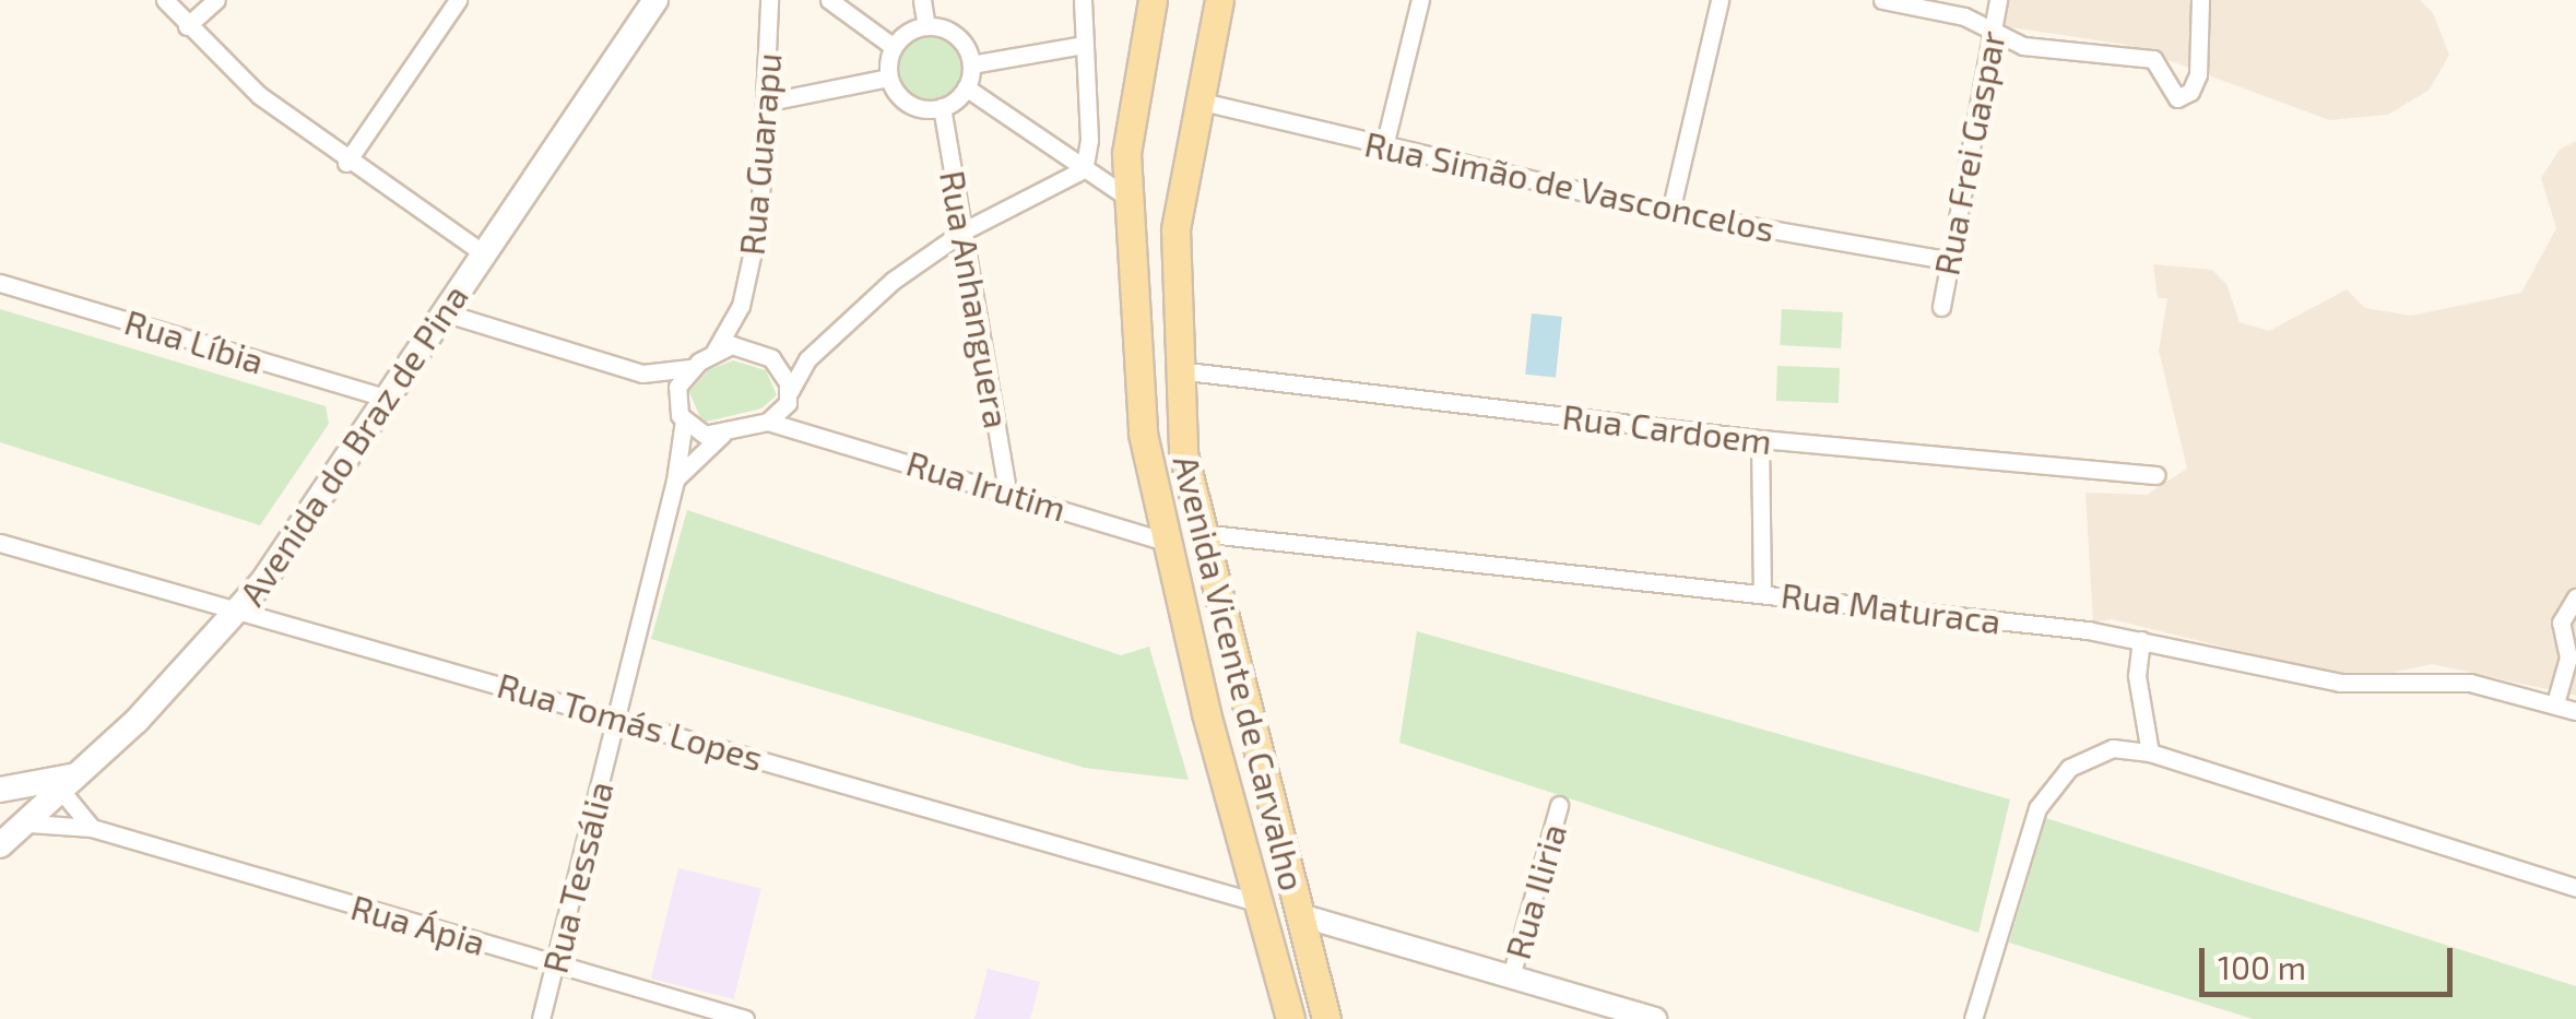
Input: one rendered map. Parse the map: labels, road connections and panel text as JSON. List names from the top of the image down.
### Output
{
  "streets": {
    "main road": ["Avenida do Braz de Pina", "Avenida Vicente de Carvalho"],
    "street": [
      "Rua Frei Gaspar",
      "Rua Guarapu",
      "Rua Simão de Vasconcelos",
      "Rua Anhanguera",
      "Rua Líbia",
      "Rua Cardoem",
      "Rua Irutim",
      "Rua Maturaca",
      "Rua Tomás Lopes",
      "Rua Tessália",
      "Rua Iliria",
      "Rua Ápia"
    ]
  },
  "crossings": [
    ["Rua Frei Gaspar", "Rua Simão de Vasconcelos"],
    ["Rua Guarapu", "Rua Irutim"],
    ["Rua Guarapu", "Rua Tessália"],
    ["Rua Simão de Vasconcelos", "Avenida Vicente de Carvalho"],
    ["Rua Anhanguera", "Rua Irutim"],
    ["Rua Líbia", "Avenida do Braz de Pina"],
    ["Rua Cardoem", "Avenida Vicente de Carvalho"],
    ["Avenida do Braz de Pina", "Rua Tomás Lopes"],
    ["Avenida do Braz de Pina", "Rua Ápia"],
    ["Rua Irutim", "Avenida Vicente de Carvalho"],
    ["Rua Irutim", "Rua Tessália"],
    ["Rua Maturaca", "Avenida Vicente de Carvalho"],
    ["Avenida Vicente de Carvalho", "Rua Tomás Lopes"],
    ["Rua Tomás Lopes", "Rua Tessália"],
    ["Rua Tessália", "Rua Ápia"]
  ],
  "scale_bar": "100 m"
}
